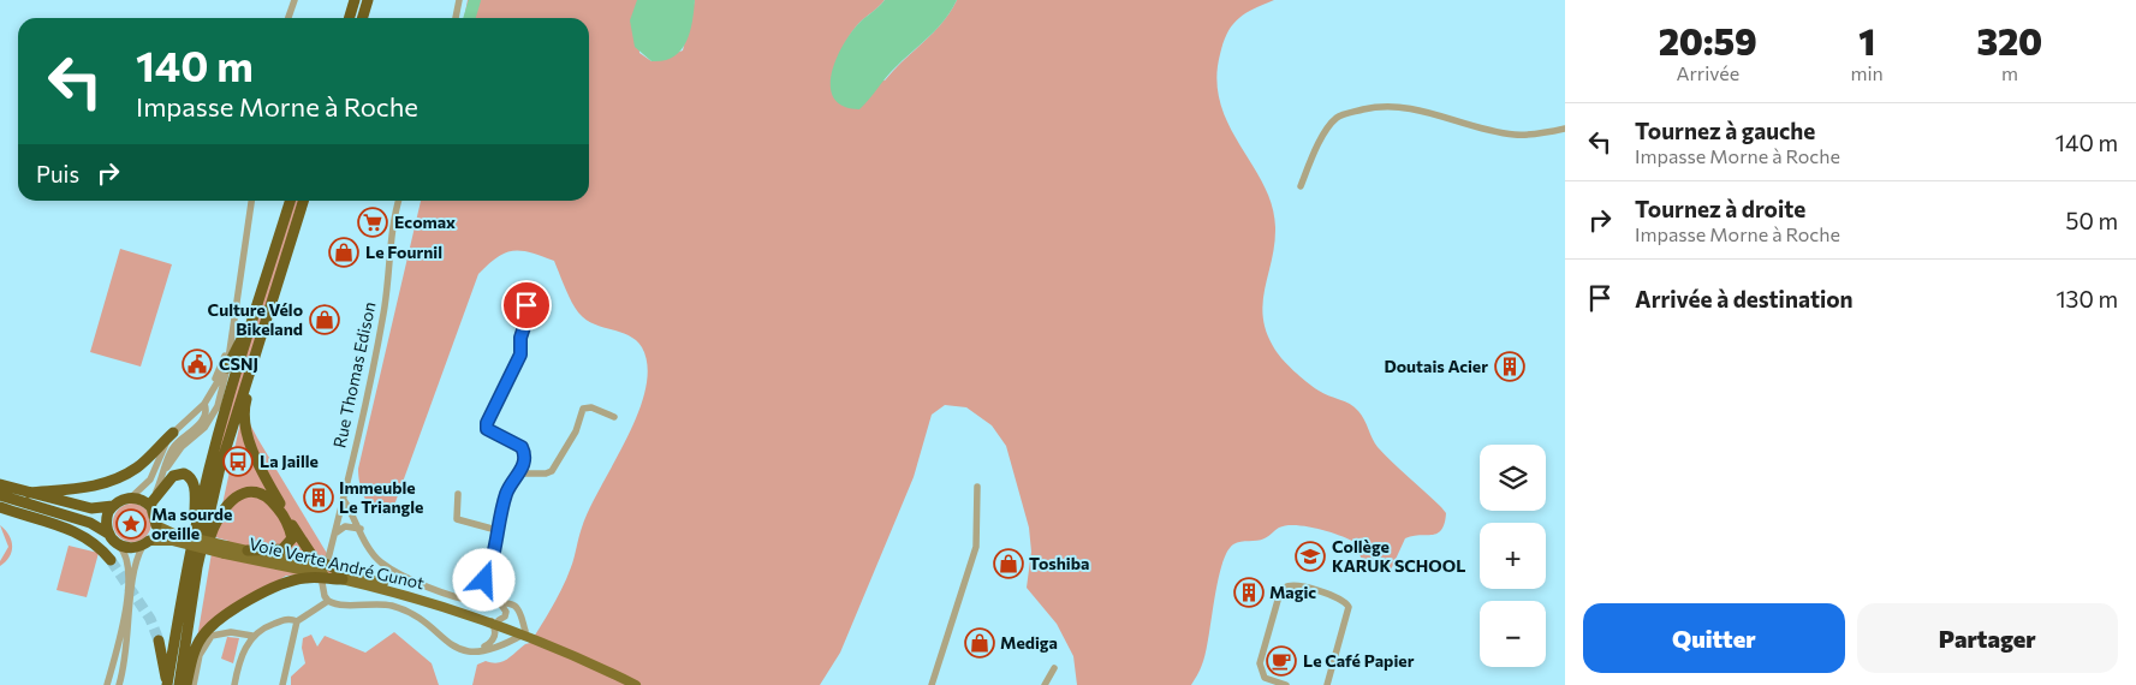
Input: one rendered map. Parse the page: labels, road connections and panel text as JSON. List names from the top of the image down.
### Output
{
  "streets": {
    "main road": ["Voie Verte André Gunot"],
    "street": ["Rue Thomas Edison"]
  },
  "places": {
    "supermarket": ["Ecomax"],
    "shop": [
      "Le Fournil",
      "Culture Vélo Bikeland",
      "Toshiba",
      "Mediga"
    ],
    "public building": ["CSNJ"],
    "building": ["Doutais Acier", "Immeuble Le Triangle", "Magic"],
    "bus stop": ["La Jaille"],
    "place": ["Ma sourde oreille"],
    "school or university": ["Collège KARUK SCHOOL"],
    "cafe": ["Le Café Papier"]
  },
  "page": {
    "eta": [
      "20:59",
      "Arrivée",
      "1",
      "min",
      "320",
      "m"
    ],
    "turn": ["140 m", "Impasse Morne à Roche"],
    "list": [
      {
        "name": "Tournez à gauche",
        "note": "Impasse Morne à Roche",
        "value": "140 m"
      },
      {
        "name": "Tournez à droite",
        "note": "Impasse Morne à Roche",
        "value": "50 m"
      },
      {
        "name": "Arrivée à destination",
        "value": "130 m"
      }
    ],
    "then": "Puis",
    "map_buttons": ["+", "−"],
    "buttons": ["Quitter", "Partager"]
  }
}
